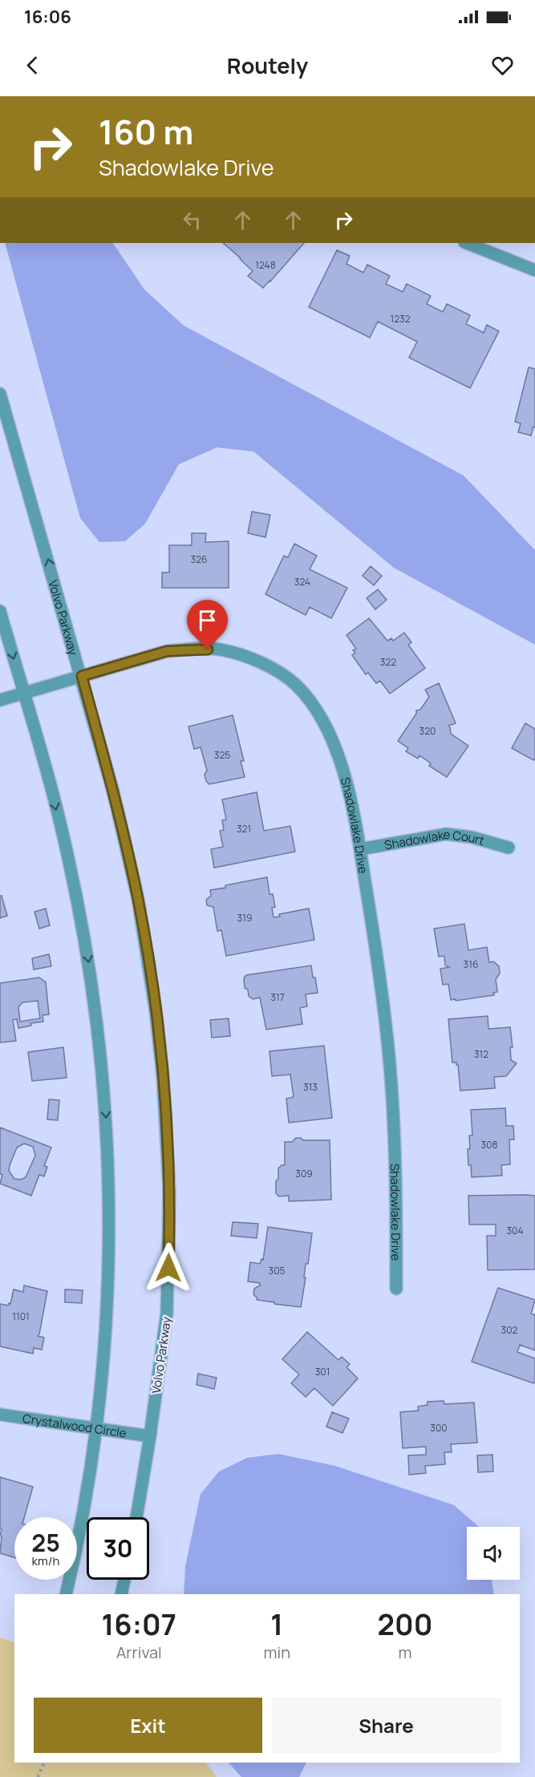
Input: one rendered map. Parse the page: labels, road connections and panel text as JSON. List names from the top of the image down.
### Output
{
  "streets": {
    "street": [
      "Volvo Parkway",
      "Shadowlake Drive",
      "Shadowlake Court",
      "Crystalwood Circle"
    ]
  },
  "crossings": [
    ["Volvo Parkway", "Shadowlake Drive"],
    ["Volvo Parkway", "Crystalwood Circle"],
    ["Shadowlake Drive", "Shadowlake Court"]
  ],
  "house_numbers": [
    "1248",
    "1232",
    "326",
    "324",
    "322",
    "320",
    "325",
    "321",
    "319",
    "316",
    "317",
    "312",
    "313",
    "308",
    "309",
    "304",
    "305",
    "1101",
    "302",
    "301",
    "300"
  ],
  "page": {
    "status": "16:06",
    "header": "Routely",
    "turn": ["160 m", "Shadowlake Drive"],
    "speed": "25 km/h",
    "limit": "30",
    "eta": [
      "16:07",
      "Arrival",
      "1",
      "min",
      "200",
      "m"
    ],
    "buttons": ["Exit", "Share"]
  }
}
